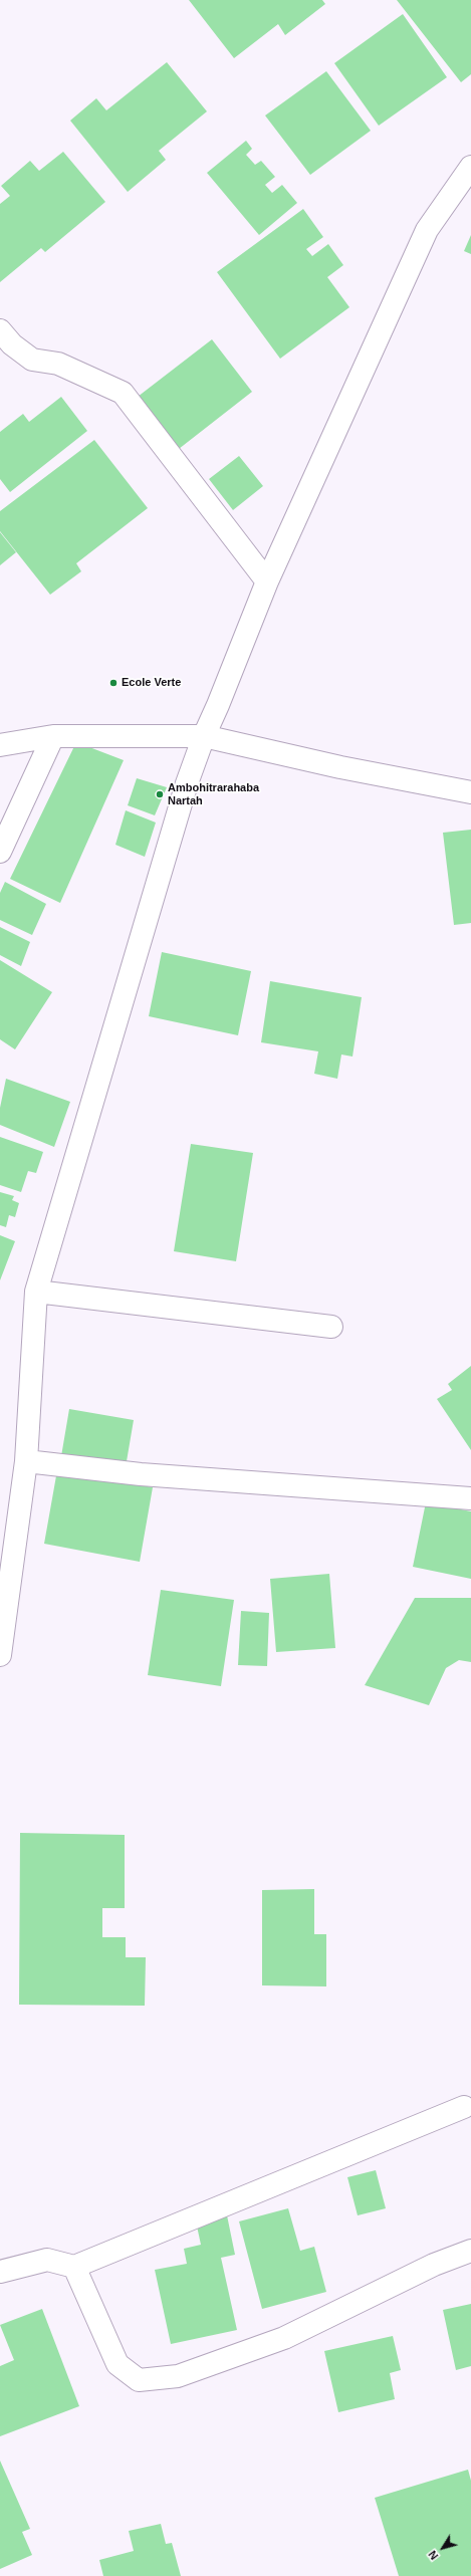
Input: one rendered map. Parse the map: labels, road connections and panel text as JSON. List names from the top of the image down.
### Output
{
  "places": ["Ecole Verte", "Ambohitrarahaba Nartah"],
  "north": "bottom left"
}
